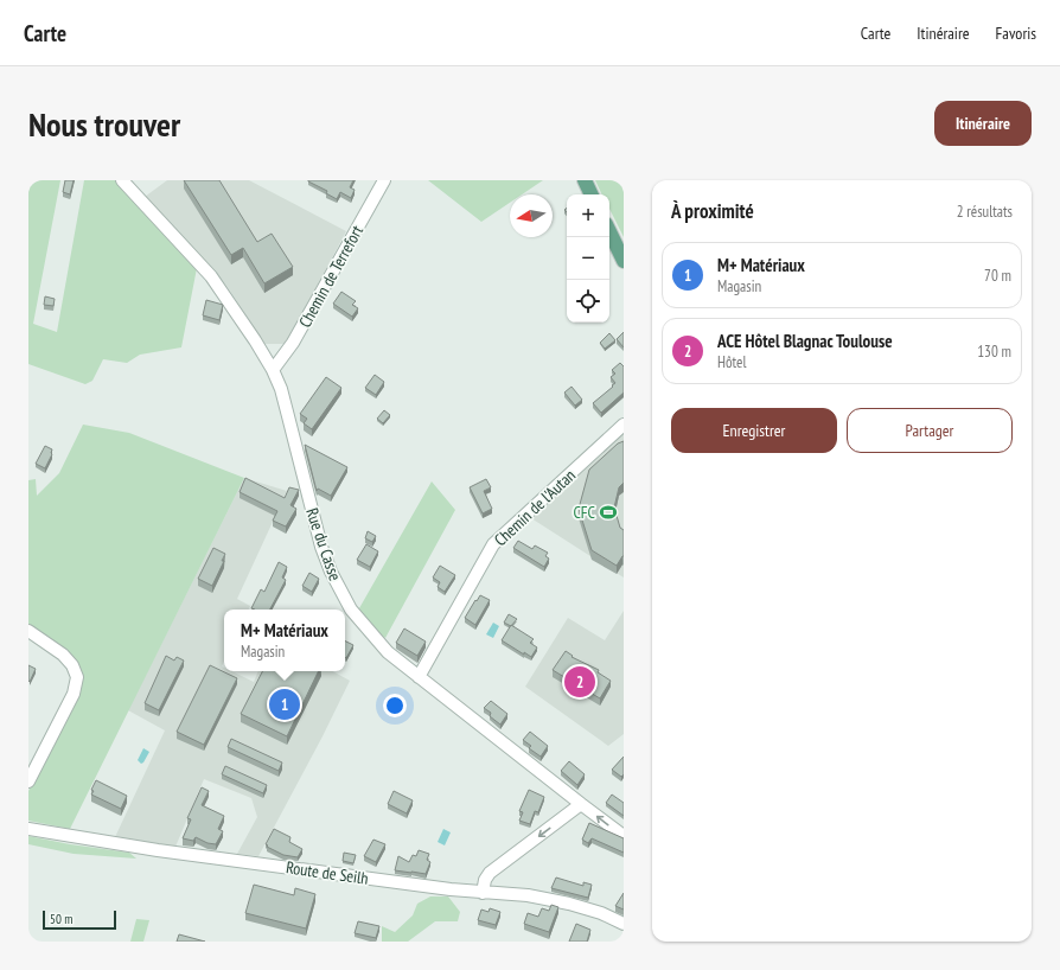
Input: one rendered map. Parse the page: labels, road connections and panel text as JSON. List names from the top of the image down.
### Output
{
  "streets": {
    "street": [
      "Chemin de Terrefort",
      "Chemin de l'Autan",
      "Rue du Casse",
      "Route de Seilh"
    ]
  },
  "crossings": [
    ["Chemin de Terrefort", "Rue du Casse"],
    ["Chemin de l'Autan", "Rue du Casse"]
  ],
  "places": {
    "sports": ["CFC"]
  },
  "scale_bar": "50 m",
  "north": "left",
  "page": {
    "header": "Carte",
    "nav": ["Carte", "Itinéraire", "Favoris"],
    "buttons": [
      "Itinéraire",
      ["Enregistrer", "Partager"]
    ],
    "title": "Nous trouver",
    "heading": ["À proximité", "2 résultats"],
    "map_buttons": ["+", "−"],
    "list": [
      {
        "mark": "1",
        "name": "M+ Matériaux",
        "note": "Magasin",
        "value": "70 m"
      },
      {
        "mark": "2",
        "name": "ACE Hôtel Blagnac Toulouse",
        "note": "Hôtel",
        "value": "130 m"
      }
    ],
    "popup": ["M+ Matériaux", "Magasin"],
    "pins": ["2", "1"],
    "scale": "50 m"
  }
}
